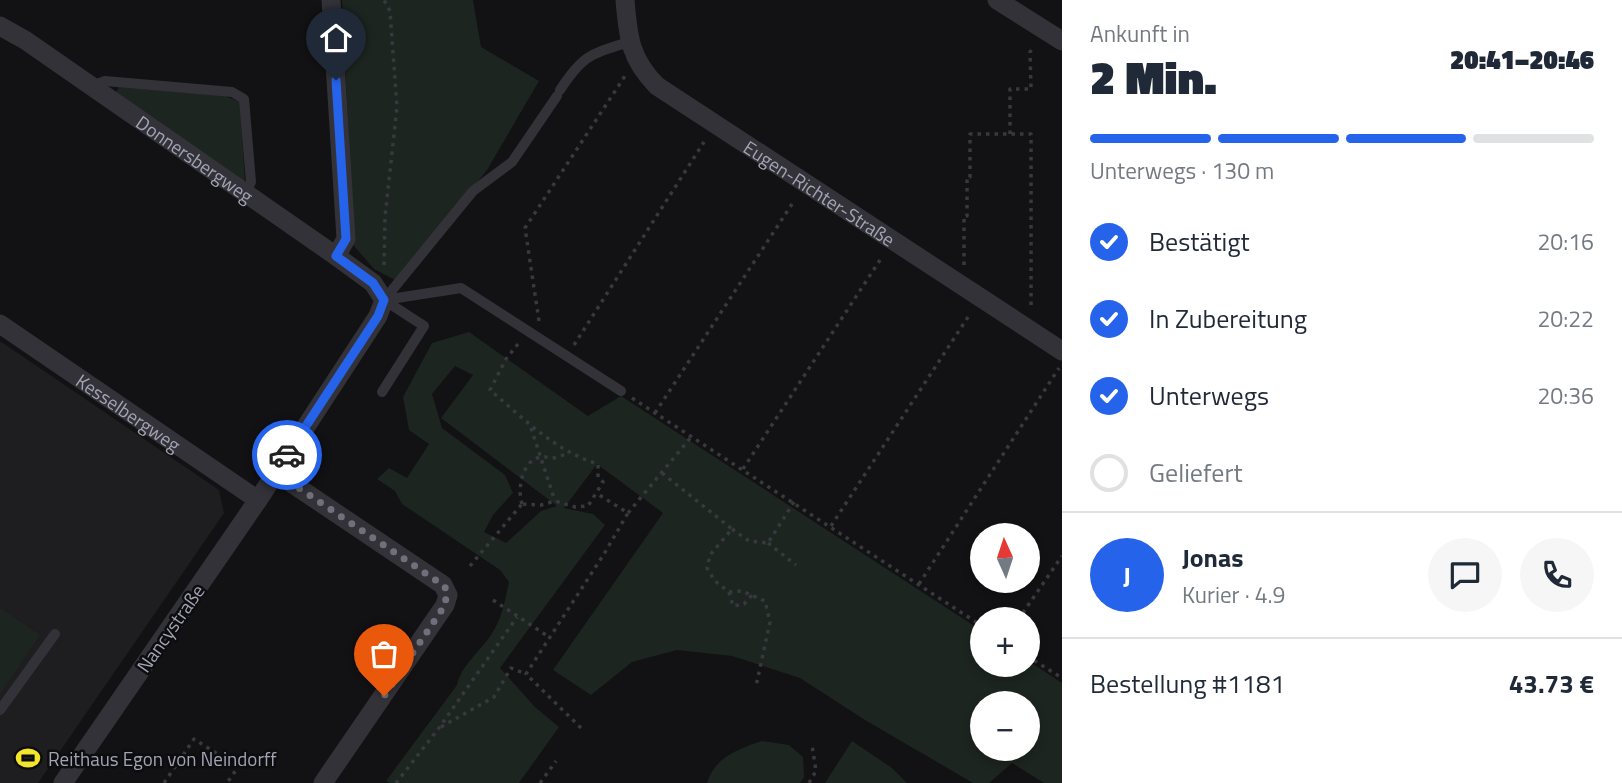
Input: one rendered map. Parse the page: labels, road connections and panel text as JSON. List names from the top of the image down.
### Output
{
  "streets": {
    "street": [
      "Donnersbergweg",
      "Eugen-Richter-Straße",
      "Kesselbergweg",
      "Nancystraße"
    ]
  },
  "crossings": [
    ["Donnersbergweg", "Nancystraße"],
    ["Kesselbergweg", "Nancystraße"]
  ],
  "places": {
    "sports": ["Reithaus Egon von Neindorff"]
  },
  "north": "top",
  "page": {
    "heading": ["2 Min.", "Ankunft in", "20:41–20:46"],
    "panel": [
      "Jonas",
      "Kurier · 4.9",
      "Bestellung #1181",
      "43.73 €"
    ],
    "bar": "Unterwegs · 130 m",
    "list": [
      ["Bestätigt", "20:16"],
      ["In Zubereitung", "20:22"],
      ["Unterwegs", "20:36"],
      "Geliefert"
    ],
    "map_buttons": ["+", "−"],
    "round": "J"
  }
}
